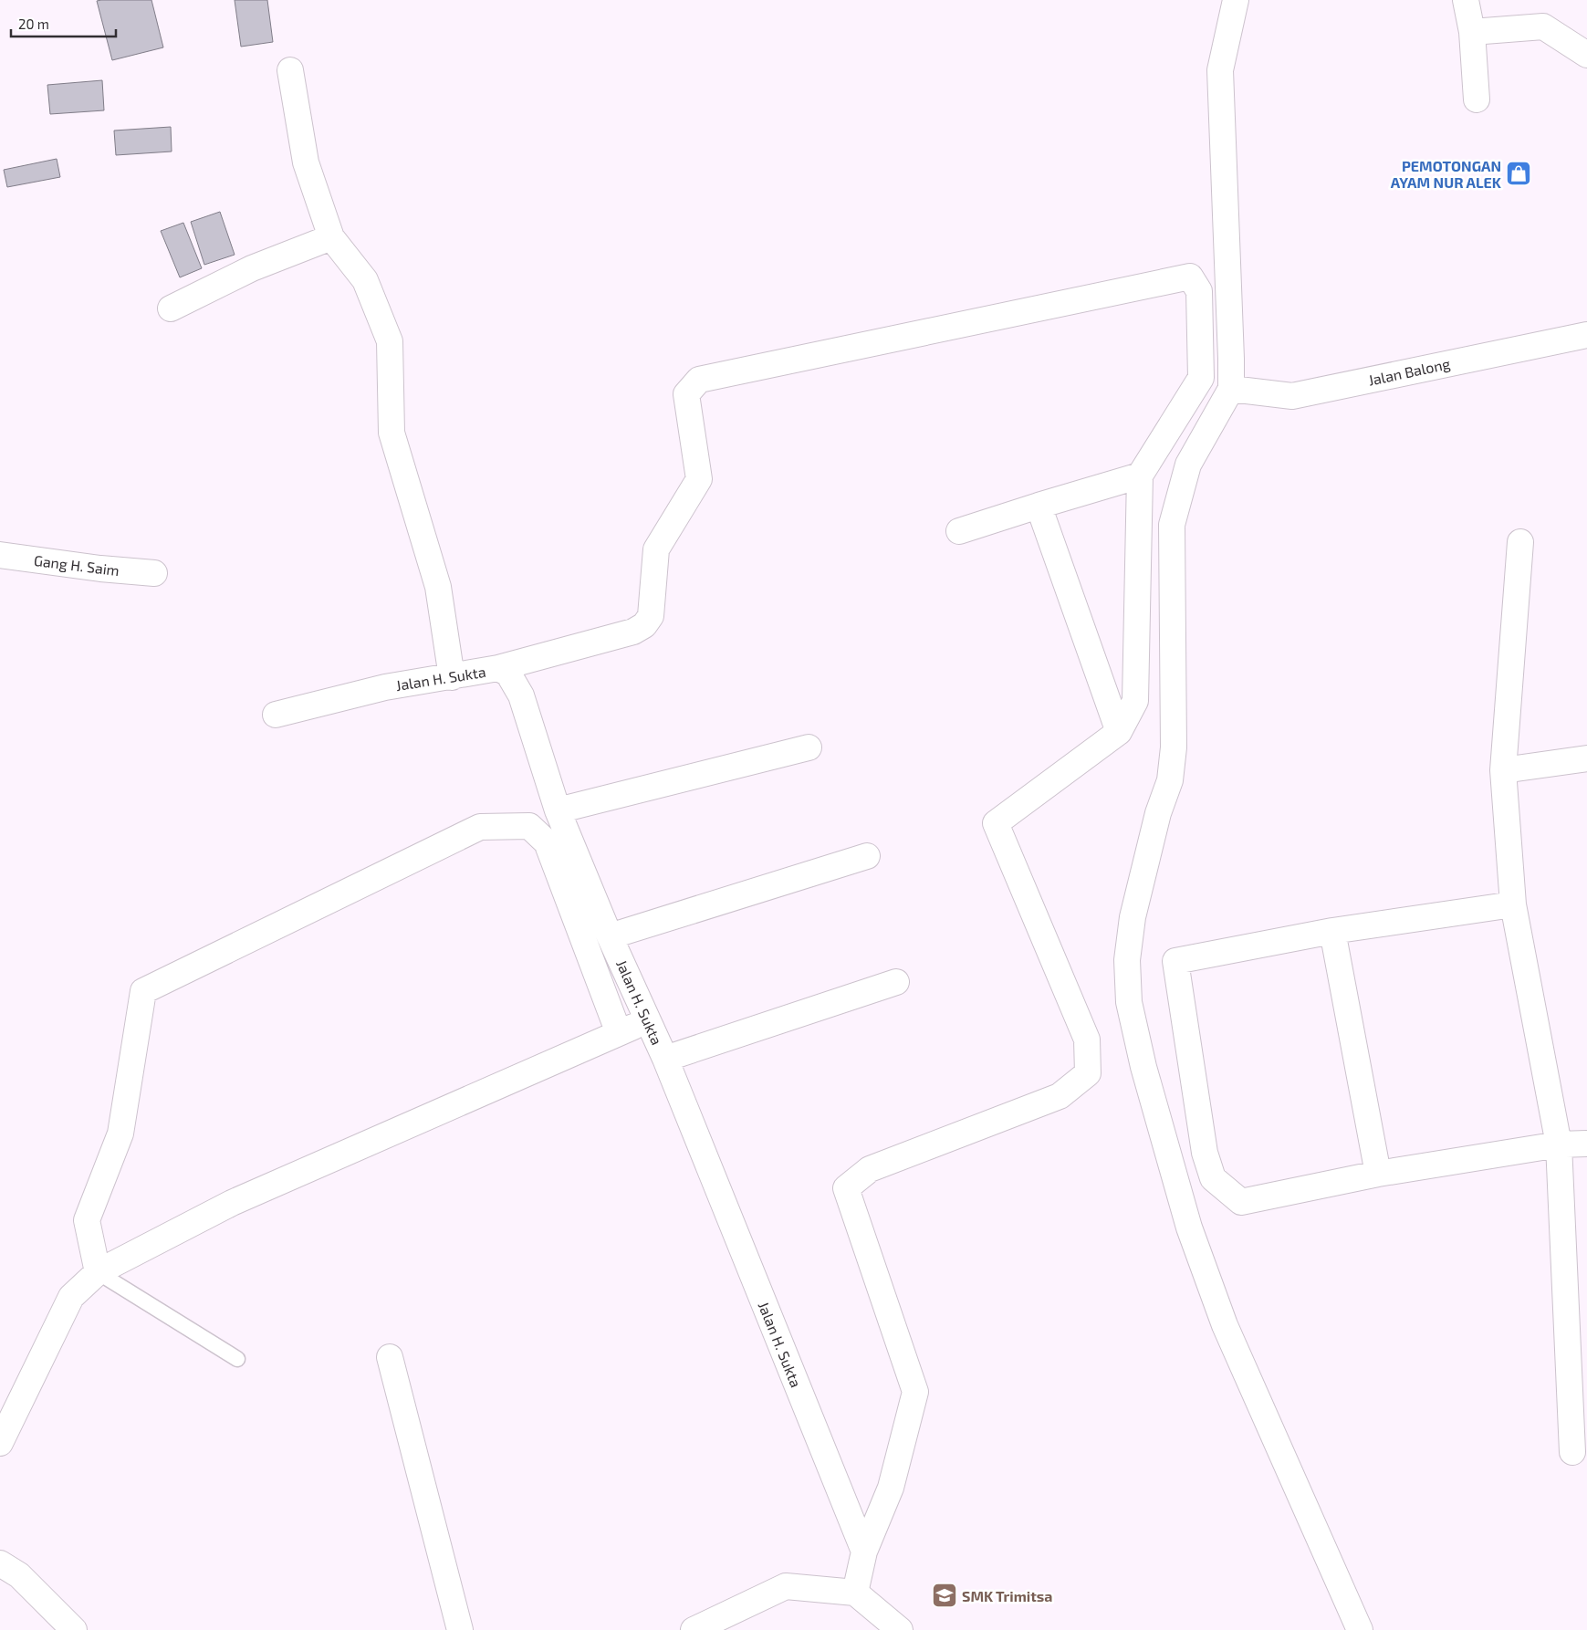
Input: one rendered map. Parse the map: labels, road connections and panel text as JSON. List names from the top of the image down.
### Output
{
  "streets": {
    "street": ["Jalan Balong", "Gang H. Saim", "Jalan H. Sukta"]
  },
  "places": {
    "shop": ["PEMOTONGAN AYAM NUR ALEK"],
    "school or university": ["SMK Trimitsa"]
  },
  "scale_bar": "20 m"
}
